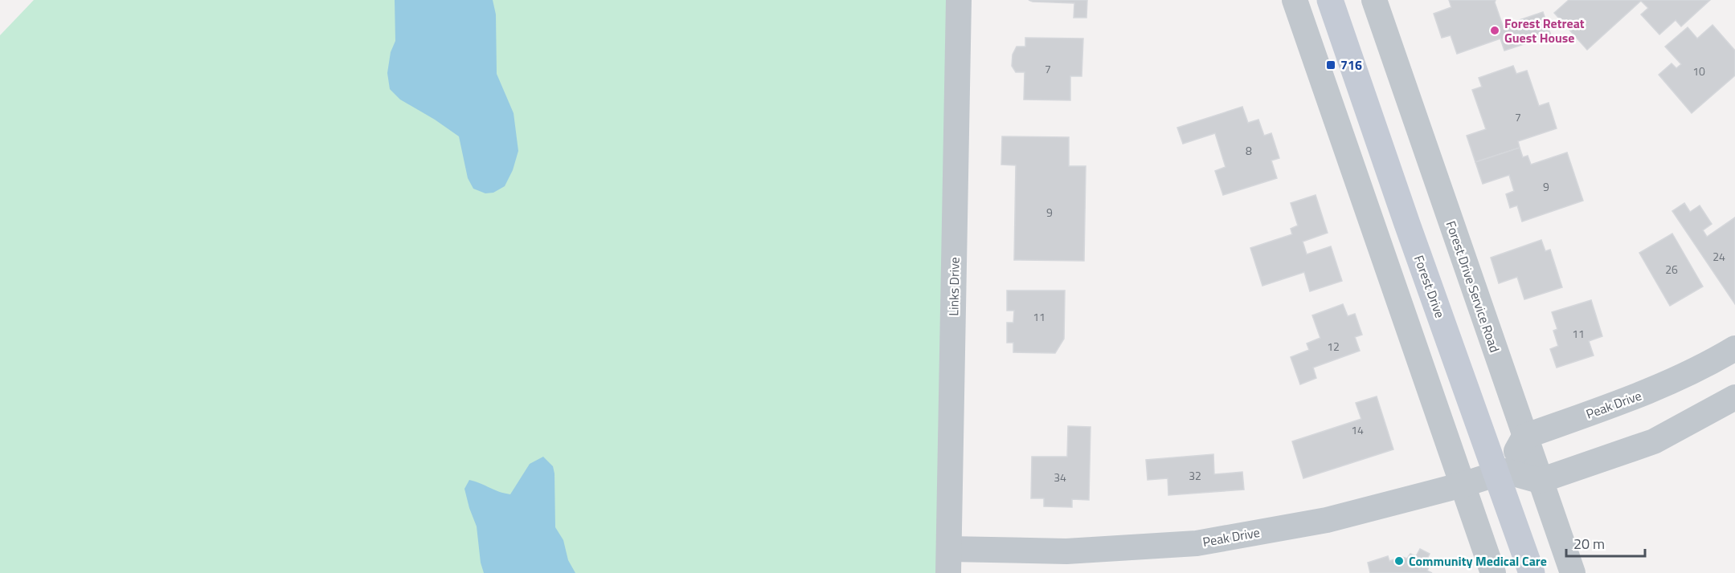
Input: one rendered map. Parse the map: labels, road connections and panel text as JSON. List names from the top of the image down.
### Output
{
  "streets": {
    "main road": ["Forest Drive"],
    "street": ["Links Drive", "Forest Drive Service Road", "Peak Drive"]
  },
  "crossings": [
    ["Links Drive", "Peak Drive"],
    ["Forest Drive", "Peak Drive"],
    ["Forest Drive Service Road", "Peak Drive"]
  ],
  "places": {
    "other": ["Forest Retreat Guest House", "Community Medical Care"],
    "transit": ["716"]
  },
  "house_numbers": [
    "7",
    "10",
    "7",
    "8",
    "9",
    "9",
    "24",
    "26",
    "11",
    "11",
    "12",
    "14",
    "32",
    "34"
  ],
  "scale_bar": "20 m"
}
